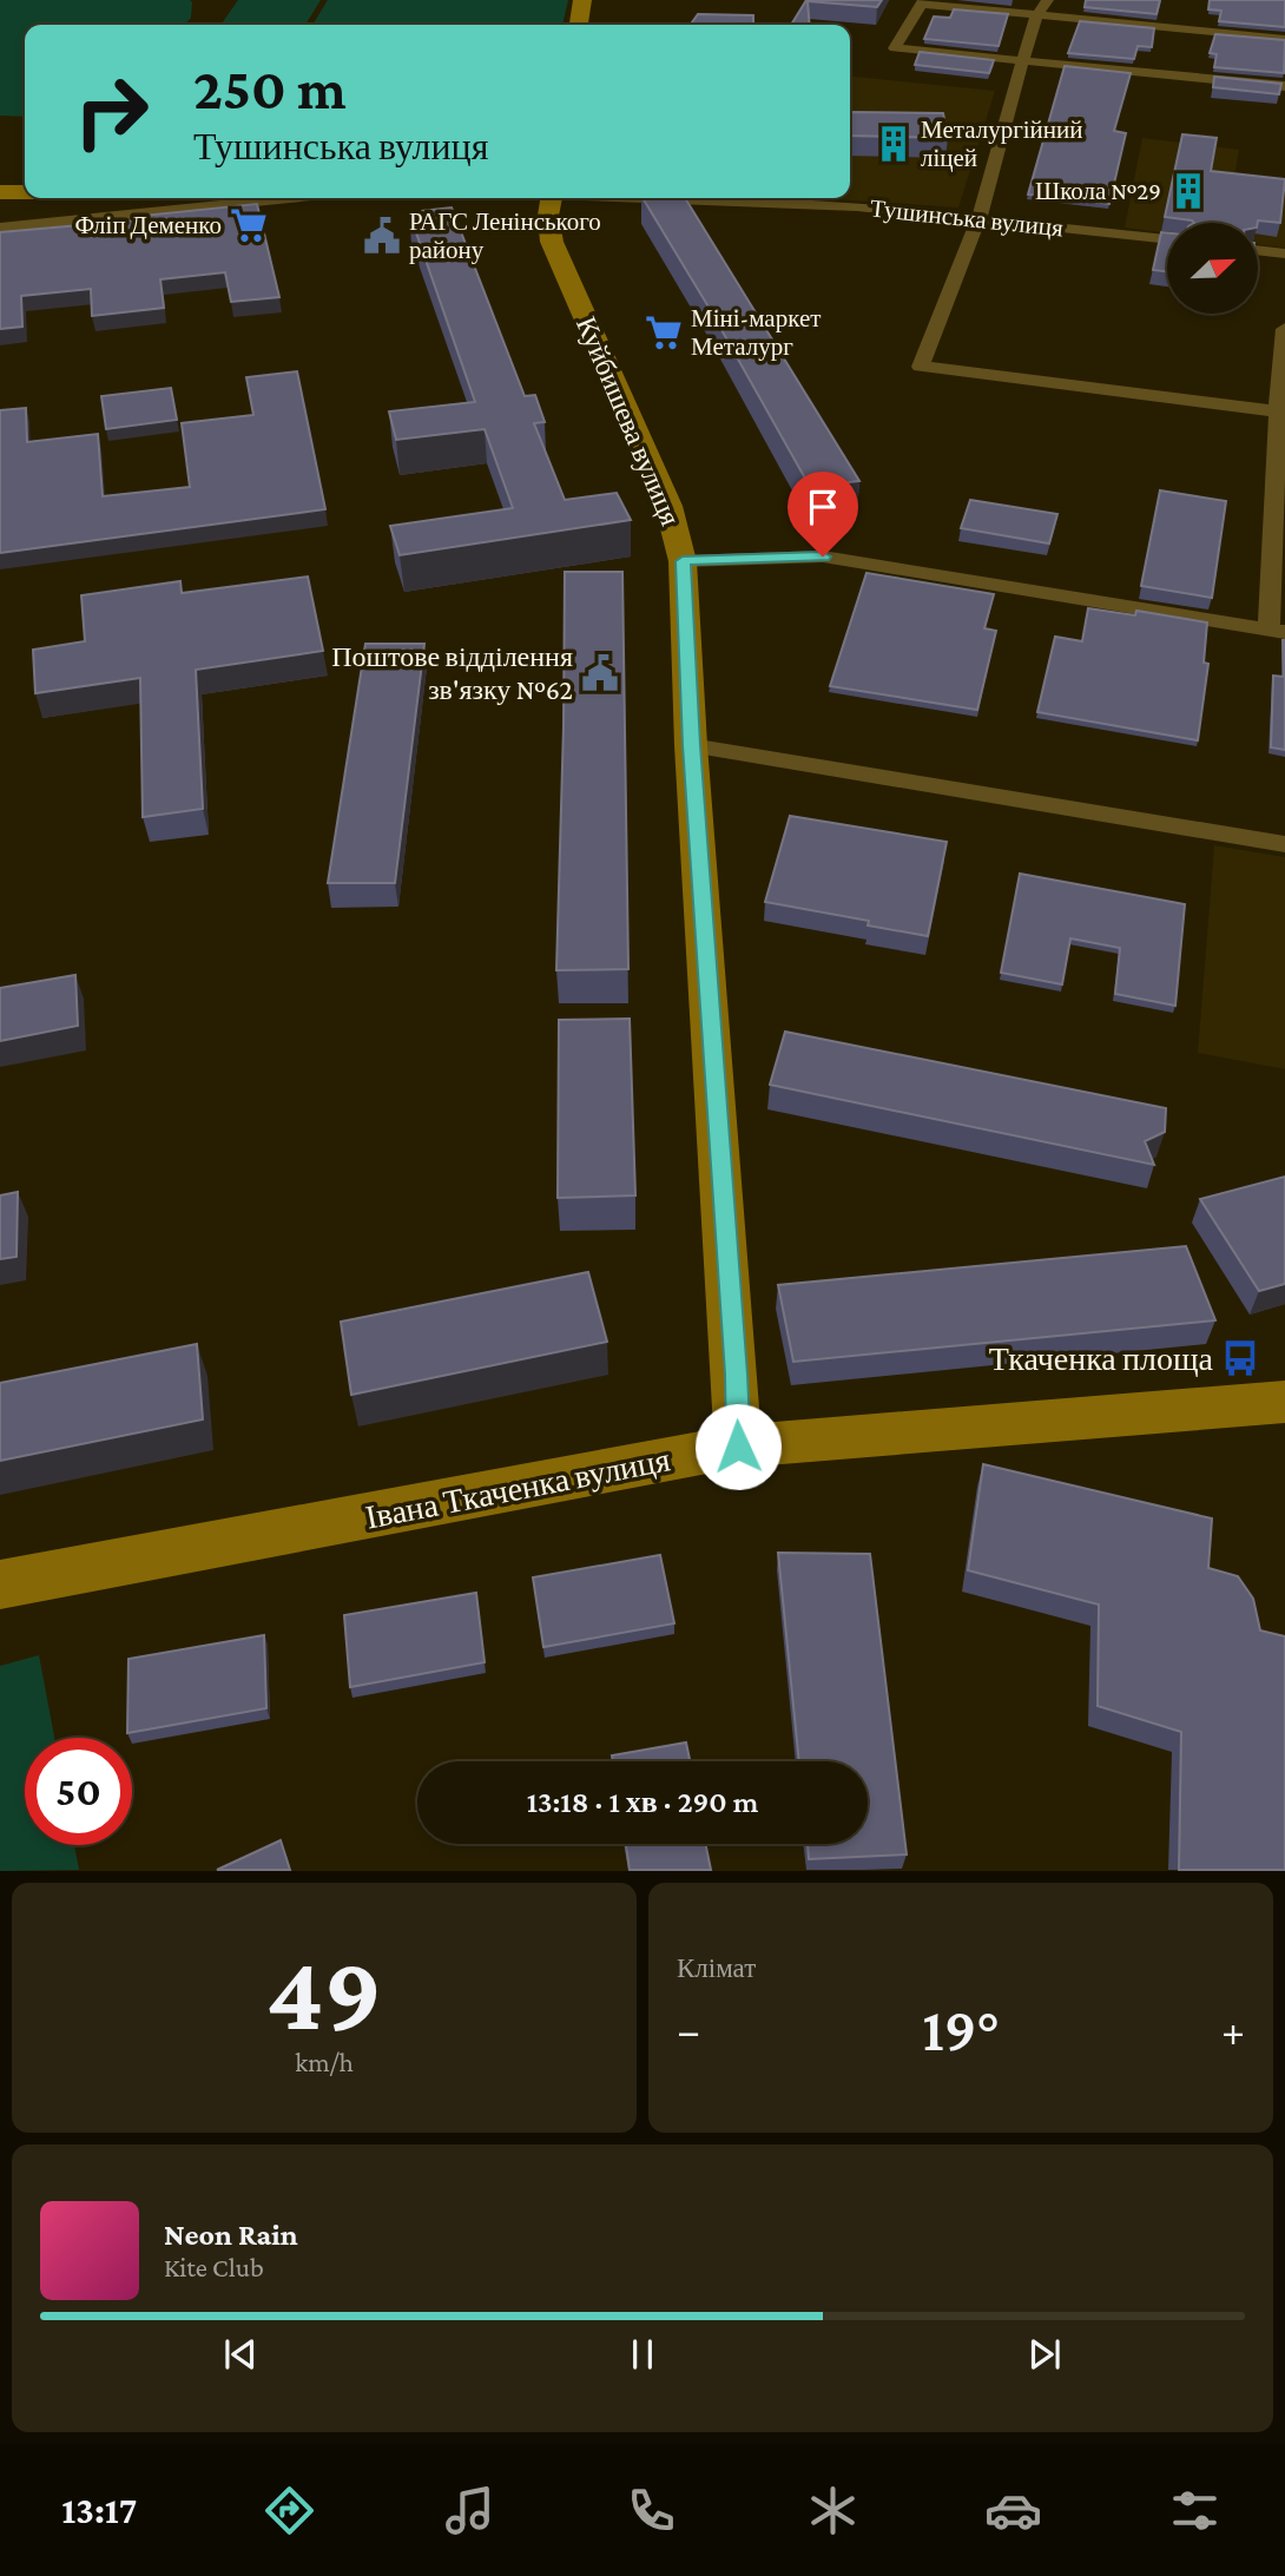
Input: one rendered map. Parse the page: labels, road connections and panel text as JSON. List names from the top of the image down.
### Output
{
  "streets": {
    "main road": ["Куйбишева вулиця", "Івана Ткаченка вулиця"],
    "street": ["Тушинська вулиця"]
  },
  "crossings": [
    ["Куйбишева вулиця", "Івана Ткаченка вулиця"]
  ],
  "places": {
    "building": ["Металургійний ліцей", "Школа №29"],
    "supermarket": ["Фліп Деменко", "Міні-маркет Металург"],
    "public building": ["РАГС Ленінського району", "Поштове відділення зв'язку №62"],
    "bus stop": ["Ткаченка площа"]
  },
  "north": "top right",
  "page": {
    "turn": ["250 m", "Тушинська вулиця"],
    "limit": "50",
    "trip": "13:18 · 1 хв · 290 m",
    "tile": [
      ["49", "km/h"],
      "Клімат"
    ],
    "heat": ["−", "19°", "+"],
    "song": ["Neon Rain", "Kite Club"],
    "tabs": "13:17"
  }
}
